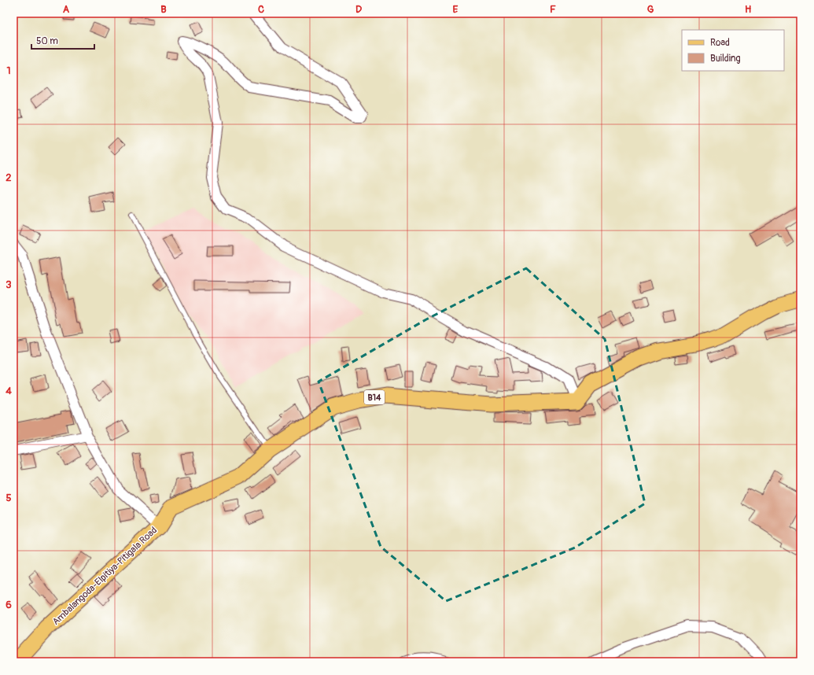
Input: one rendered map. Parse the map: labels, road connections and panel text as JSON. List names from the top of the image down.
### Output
{
  "streets": {
    "main road": ["B14", "Ambalangoda-Elpitiya-Pitigala Road"]
  },
  "legend": ["Road", "Building"],
  "scale_bar": "50 m",
  "grid": {
    "columns": [
      "A",
      "B",
      "C",
      "D",
      "E",
      "F",
      "G",
      "H"
    ],
    "rows": [
      "1",
      "2",
      "3",
      "4",
      "5",
      "6"
    ]
  }
}
